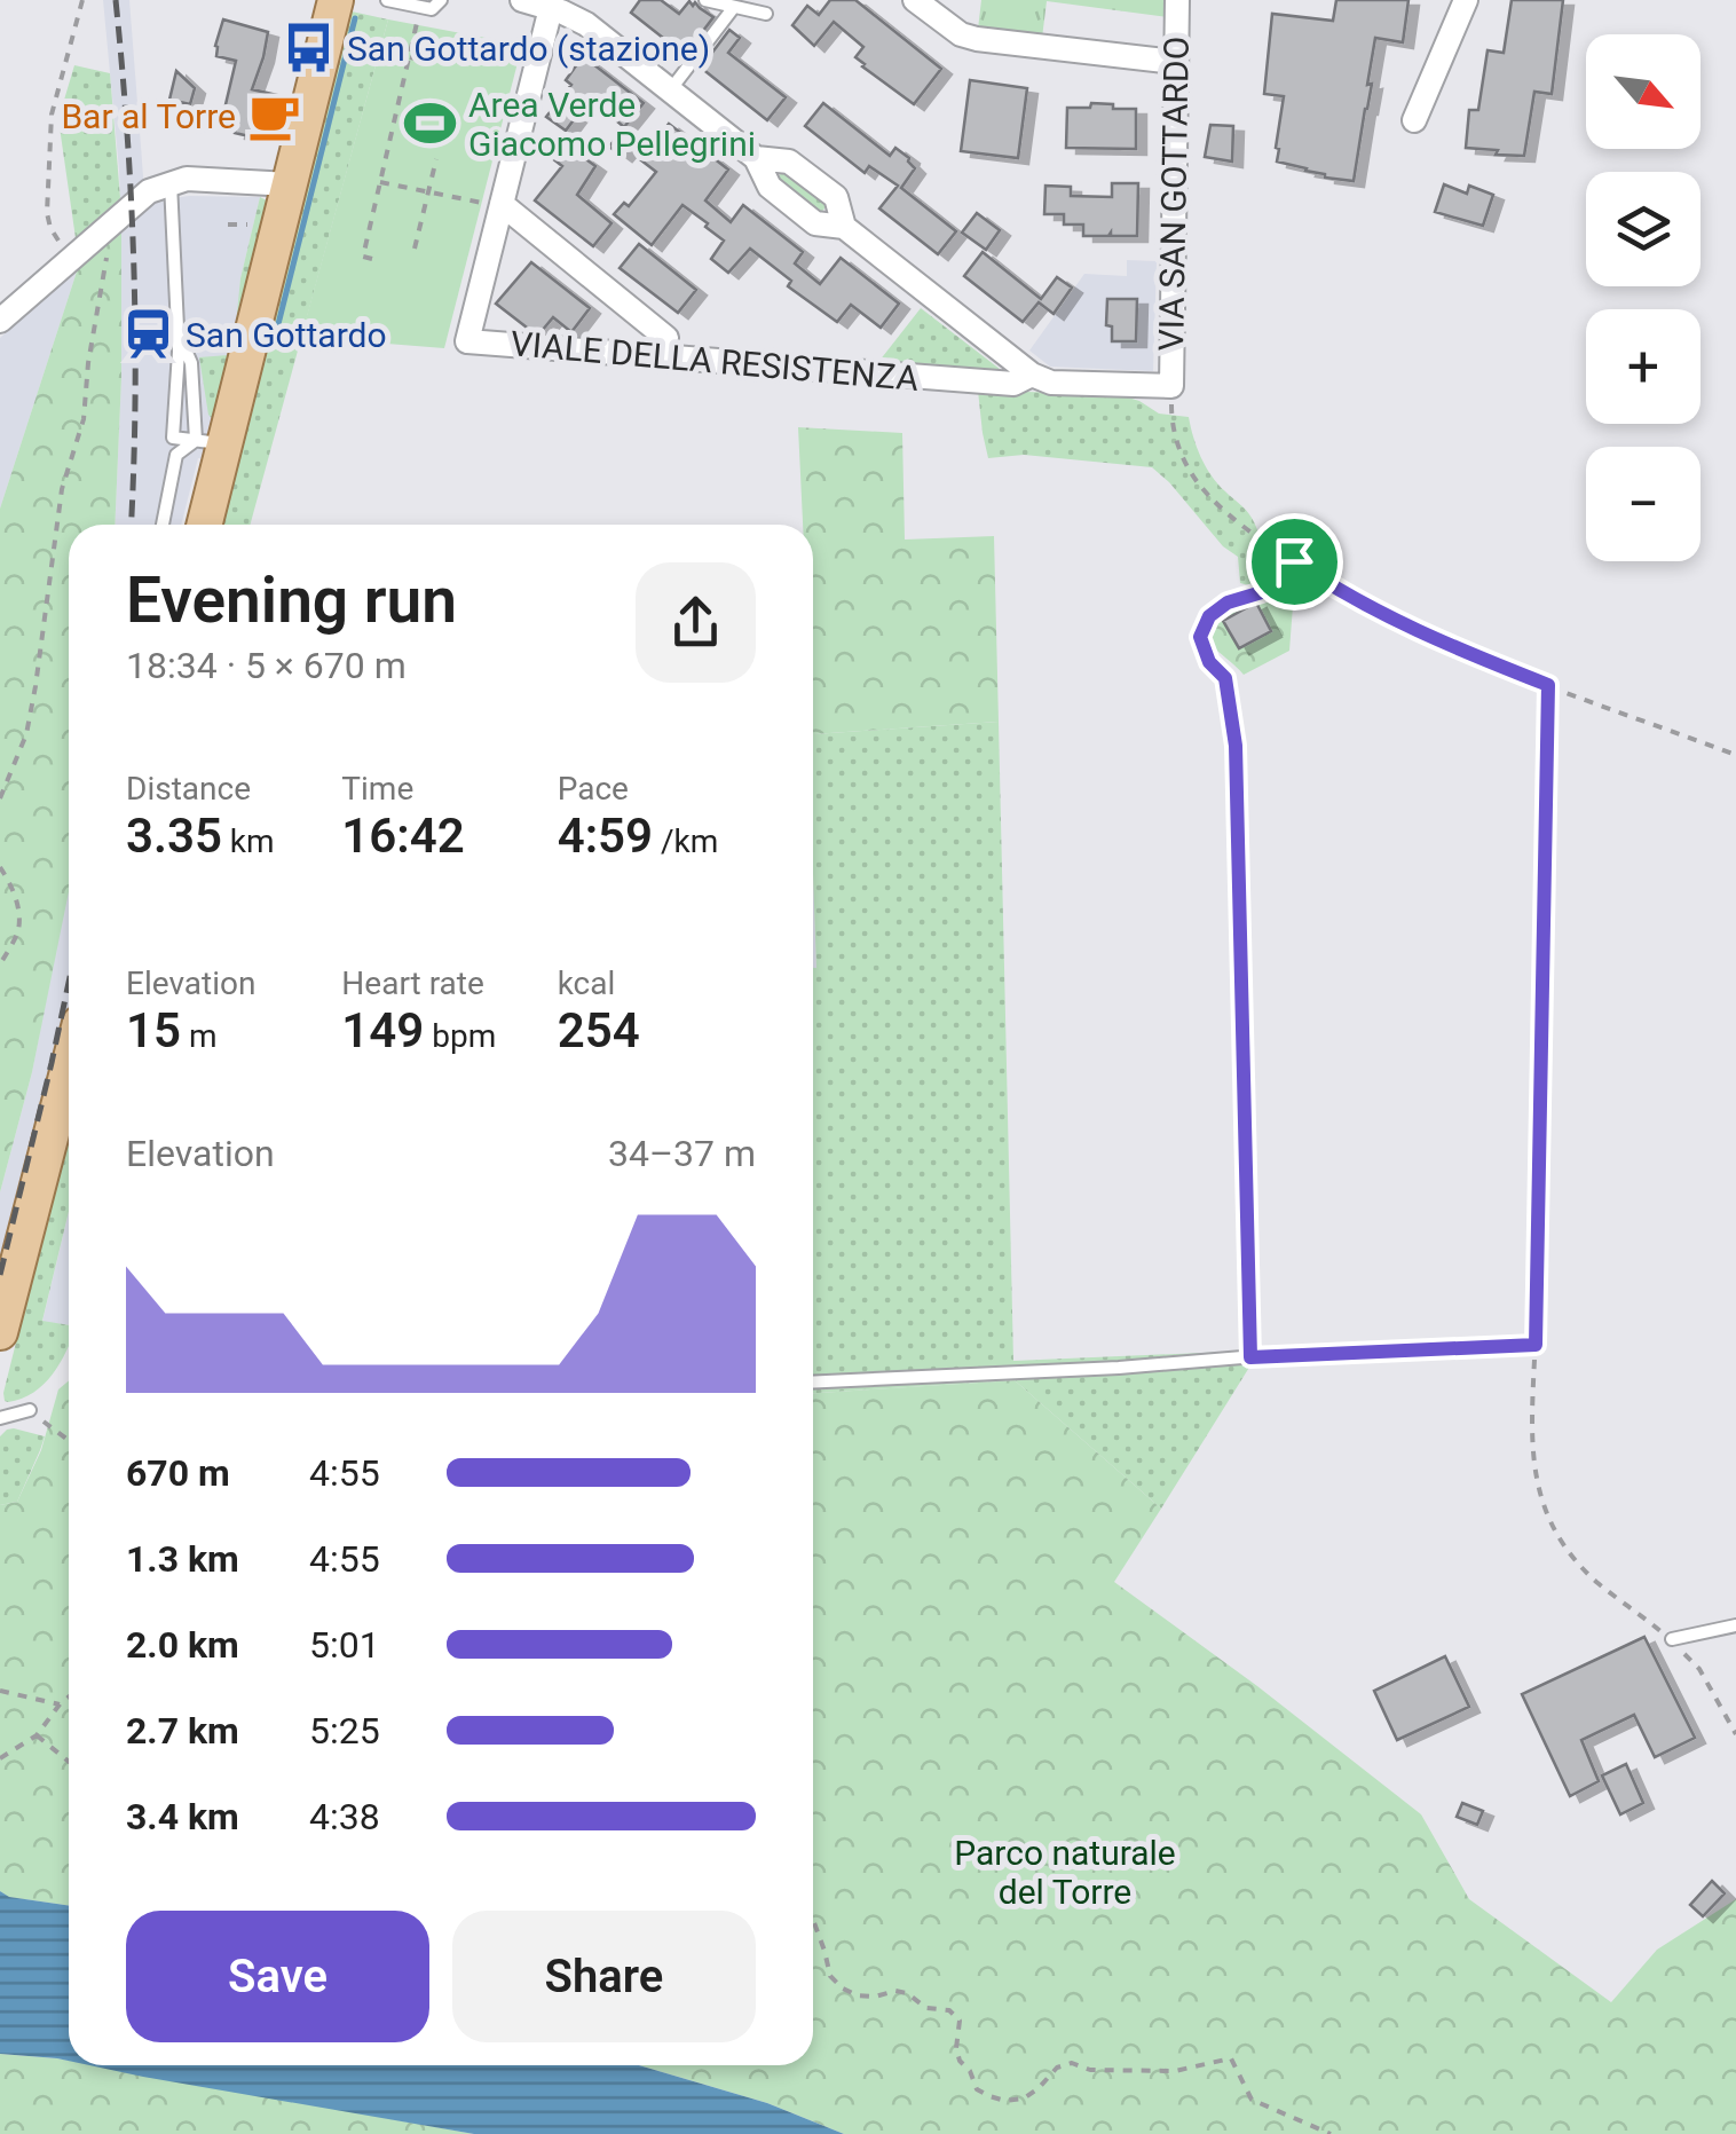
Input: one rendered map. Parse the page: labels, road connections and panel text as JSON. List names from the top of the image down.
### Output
{
  "streets": {
    "street": ["VIA SAN GOTTARDO", "VIALE DELLA RESISTENZA"]
  },
  "crossings": [
    ["VIA SAN GOTTARDO", "VIALE DELLA RESISTENZA"]
  ],
  "parks": ["Parco naturale del Torre"],
  "places": {
    "bus stop": ["San Gottardo (stazione)"],
    "cafe": ["Bar al Torre"],
    "sports": ["Area Verde Giacomo Pellegrini"],
    "station": ["San Gottardo"]
  },
  "north": "bottom right",
  "page": {
    "map_buttons": ["+", "−"],
    "heading": ["Evening run", "18:34 · 5 × 670 m"],
    "stats": [
      ["Distance", "3.35 km"],
      ["Time", "16:42"],
      ["Pace", "4:59 /km"],
      ["Elevation", "15 m"],
      ["Heart rate", "149 bpm"],
      ["kcal", "254"]
    ],
    "chart": ["Elevation", "34–37 m"],
    "list": [
      {
        "name": "670 m",
        "note": "4:55"
      },
      {
        "name": "1.3 km",
        "note": "4:55"
      },
      {
        "name": "2.0 km",
        "note": "5:01"
      },
      {
        "name": "2.7 km",
        "note": "5:25"
      },
      {
        "name": "3.4 km",
        "note": "4:38"
      }
    ],
    "buttons": ["Save", "Share"]
  }
}
